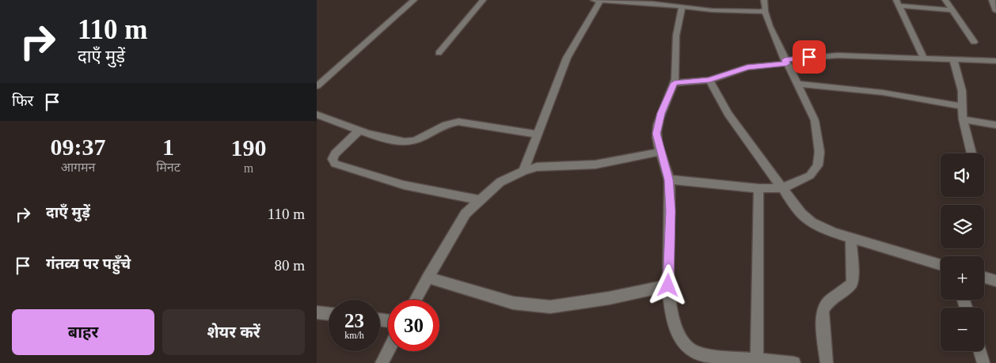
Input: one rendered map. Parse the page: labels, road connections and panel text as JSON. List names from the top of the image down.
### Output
{
  "page": {
    "turn": ["110 m", "दाएँ मुड़ें"],
    "then": "फिर",
    "eta": [
      "09:37",
      "आगमन",
      "1",
      "मिनट",
      "190",
      "m"
    ],
    "map_buttons": ["+", "−"],
    "list": [
      {
        "name": "दाएँ मुड़ें",
        "value": "110 m"
      },
      {
        "name": "गंतव्य पर पहुँचे",
        "value": "80 m"
      }
    ],
    "speed": "23 km/h",
    "limit": "30",
    "buttons": ["बाहर", "शेयर करें"]
  }
}
